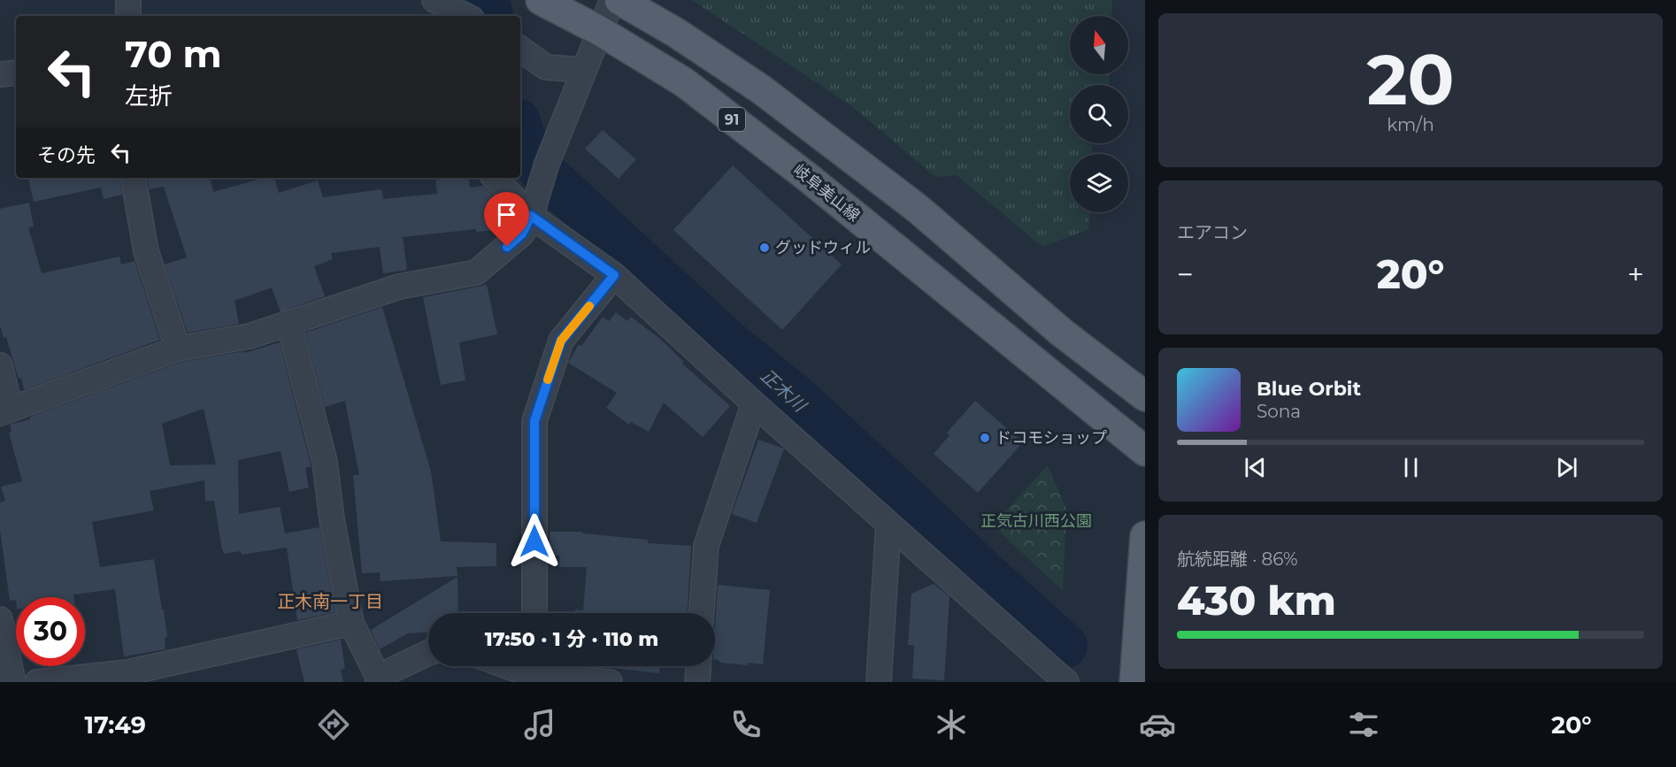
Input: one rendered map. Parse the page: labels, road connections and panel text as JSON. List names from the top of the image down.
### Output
{
  "streets": {
    "main road": ["91", "岐阜美山線"]
  },
  "districts": ["正木南一丁目"],
  "water": ["正木川"],
  "parks": ["正気古川西公園"],
  "places": ["グッドウィル", "ドコモショップ"],
  "north": "top",
  "page": {
    "tile": [
      ["20", "km/h"],
      "エアコン",
      ["航続距離 · 86%", "430 km"]
    ],
    "turn": ["70 m", "左折"],
    "then": "その先",
    "heat": ["−", "20°", "+"],
    "song": ["Blue Orbit", "Sona"],
    "limit": "30",
    "trip": "17:50 · 1 分 · 110 m",
    "tabs": ["17:49", "20°"]
  }
}
